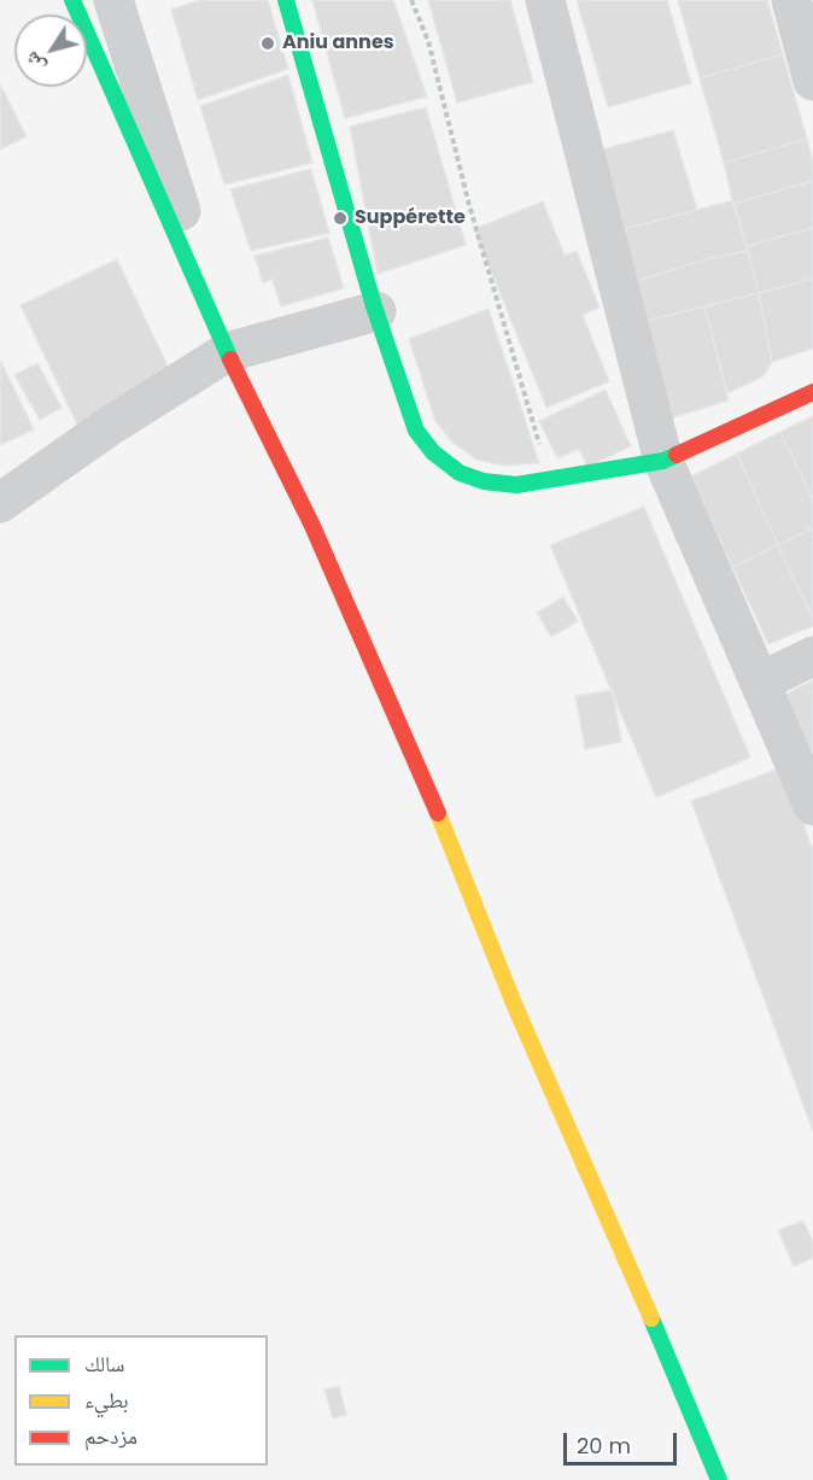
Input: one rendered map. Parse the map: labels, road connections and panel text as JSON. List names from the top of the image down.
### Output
{
  "places": ["Aniu annes", "Suppérette"],
  "legend": ["سالك", "بطيء", "مزدحم"],
  "scale_bar": "20 m",
  "north": "bottom left"
}
